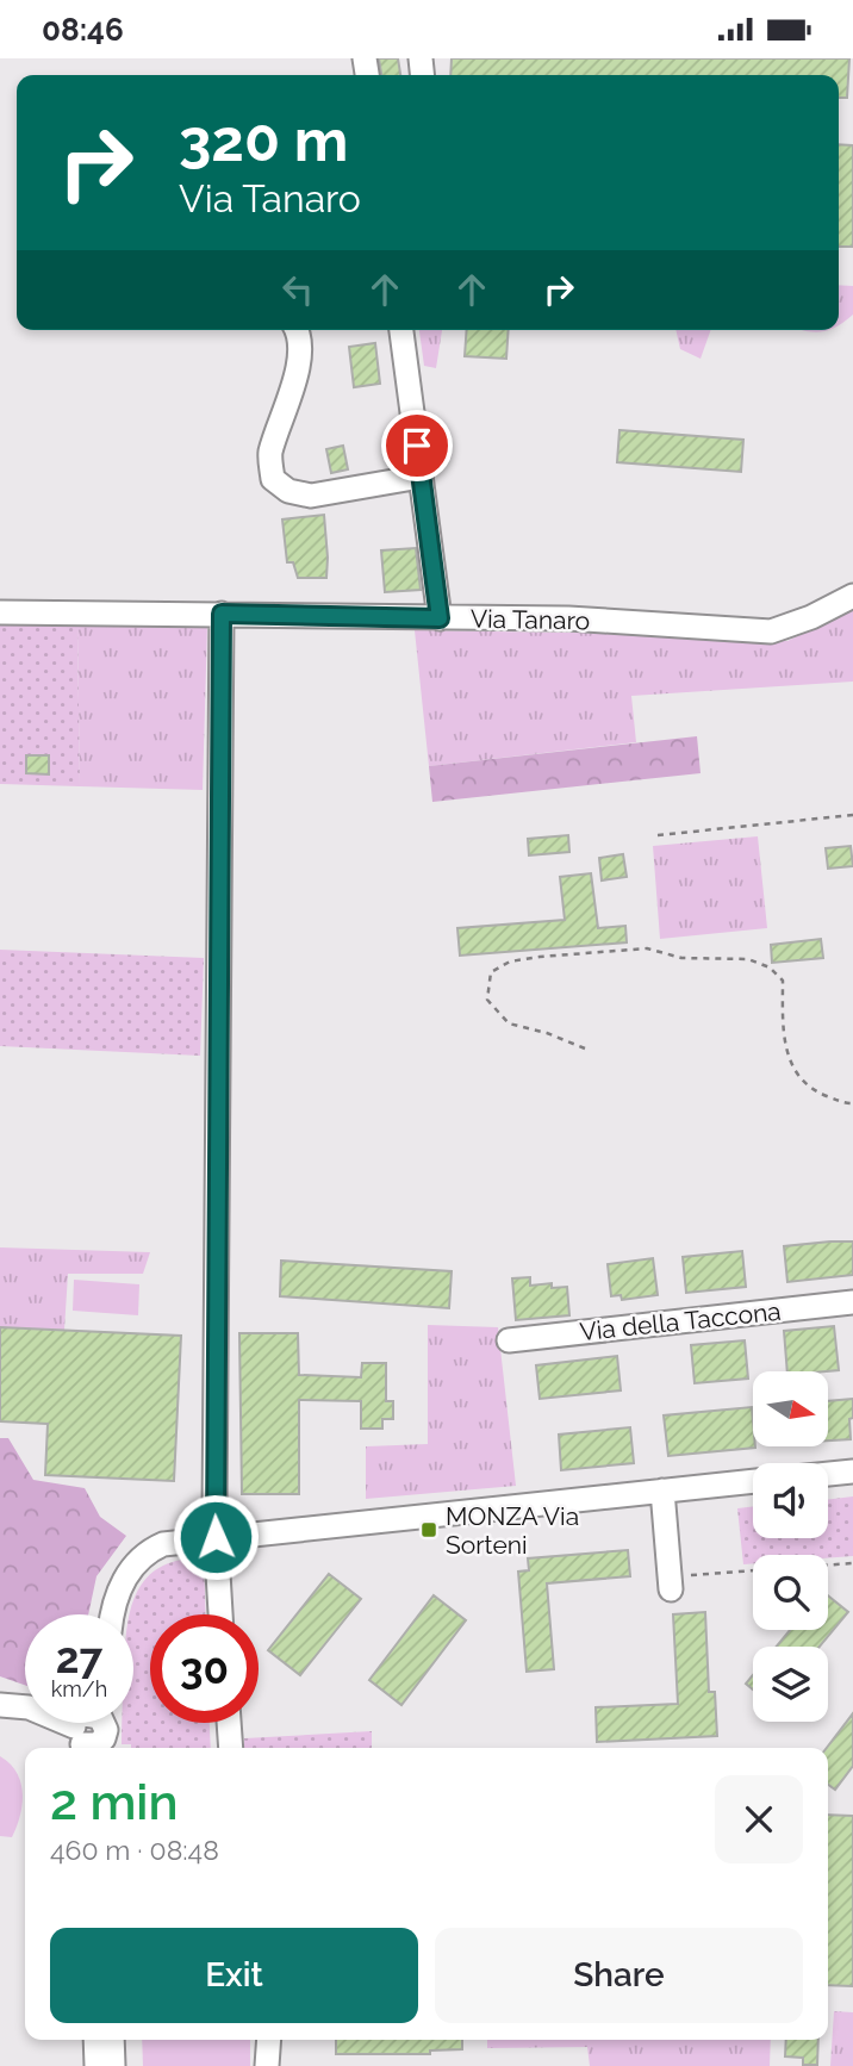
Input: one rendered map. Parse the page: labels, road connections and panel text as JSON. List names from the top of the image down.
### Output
{
  "streets": {
    "street": ["Via Tanaro", "Via della Taccona"]
  },
  "places": {
    "transit": ["MONZA Via Sorteni"]
  },
  "north": "right",
  "page": {
    "status": "08:46",
    "turn": ["320 m", "Via Tanaro"],
    "speed": "27 km/h",
    "limit": "30",
    "heading": ["2 min", "460 m · 08:48"],
    "buttons": ["Exit", "Share"]
  }
}
